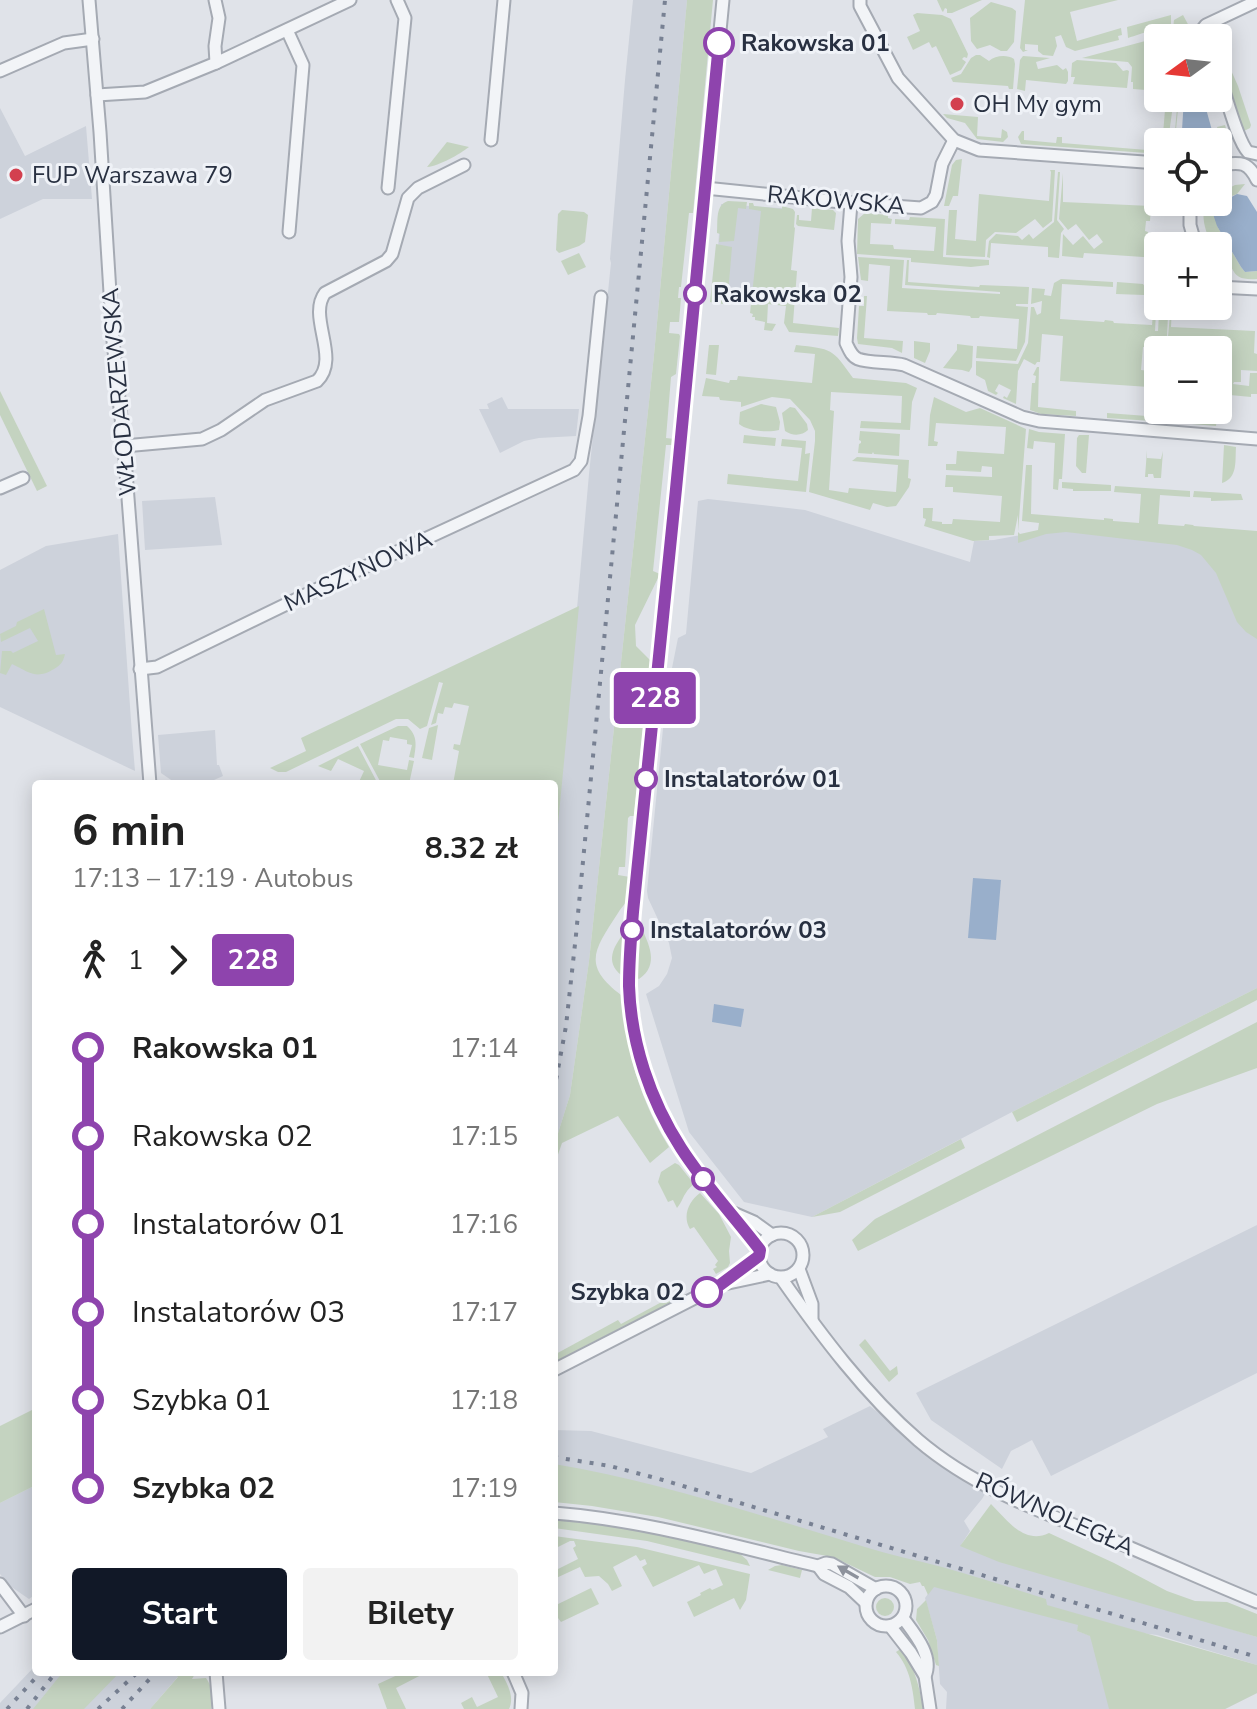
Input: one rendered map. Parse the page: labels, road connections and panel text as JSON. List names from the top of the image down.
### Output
{
  "streets": {
    "street": [
      "RAKOWSKA",
      "WŁODARZEWSKA",
      "MASZYNOWA",
      "RÓWNOLEGŁA"
    ]
  },
  "crossings": [
    ["WŁODARZEWSKA", "MASZYNOWA"]
  ],
  "places": [
    "Rakowska 01",
    "OH My gym",
    "FUP Warszawa 79",
    "Rakowska 02",
    "Instalatorów 01",
    "Instalatorów 03",
    "Szybka 02"
  ],
  "lines": ["bus line 228"],
  "north": "left",
  "page": {
    "on_map": "228",
    "map_buttons": ["+", "−"],
    "heading": ["6 min", "17:13 – 17:19 · Autobus", "8.32 zł"],
    "legs": ["1", "228"],
    "list": [
      {
        "name": "Rakowska 01",
        "value": "17:14"
      },
      {
        "name": "Rakowska 02",
        "value": "17:15"
      },
      {
        "name": "Instalatorów 01",
        "value": "17:16"
      },
      {
        "name": "Instalatorów 03",
        "value": "17:17"
      },
      {
        "name": "Szybka 01",
        "value": "17:18"
      },
      {
        "name": "Szybka 02",
        "value": "17:19"
      }
    ],
    "buttons": ["Start", "Bilety"]
  }
}
